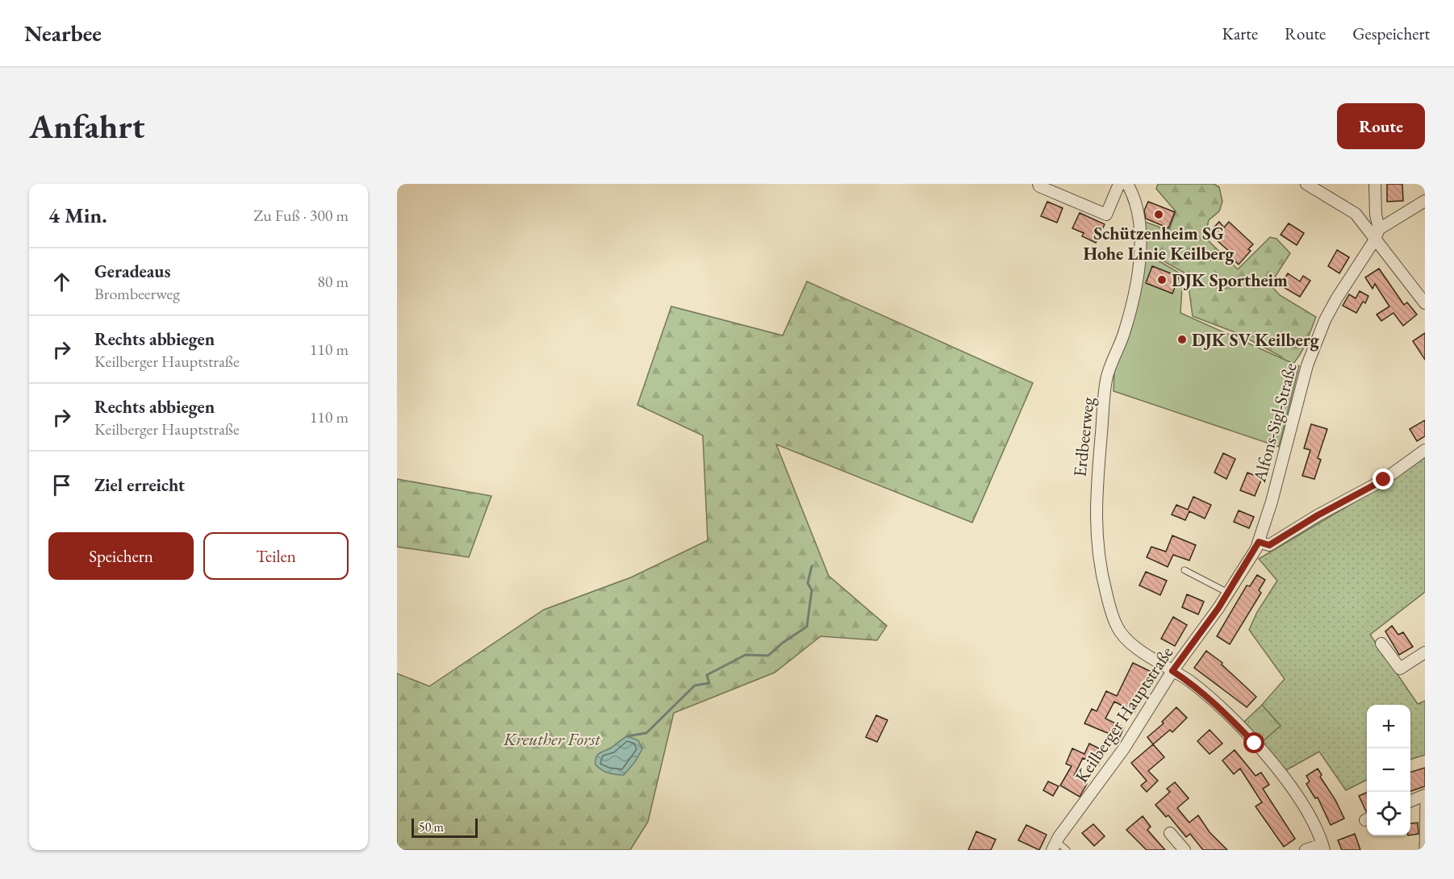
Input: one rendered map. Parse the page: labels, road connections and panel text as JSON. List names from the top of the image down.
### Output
{
  "streets": {
    "street": ["Alfons-Sigl-Straße", "Erdbeerweg", "Keilberger Hauptstraße"]
  },
  "crossings": [
    ["Alfons-Sigl-Straße", "Keilberger Hauptstraße"],
    ["Erdbeerweg", "Keilberger Hauptstraße"]
  ],
  "parks": ["Kreuther Forst"],
  "places": ["Schützenheim SG Hohe Linie Keilberg", "DJK Sportheim", "DJK SV Keilberg"],
  "scale_bar": "50 m",
  "page": {
    "header": "Nearbee",
    "nav": ["Karte", "Route", "Gespeichert"],
    "buttons": [
      "Route",
      ["Speichern", "Teilen"]
    ],
    "title": "Anfahrt",
    "heading": ["4 Min.", "Zu Fuß · 300 m"],
    "list": [
      ["Geradeaus", "Brombeerweg", "80 m"],
      ["Rechts abbiegen", "Keilberger Hauptstraße", "110 m"],
      ["Rechts abbiegen", "Keilberger Hauptstraße", "110 m"],
      "Ziel erreicht"
    ],
    "map_buttons": ["+", "−"],
    "scale": "50 m"
  }
}
